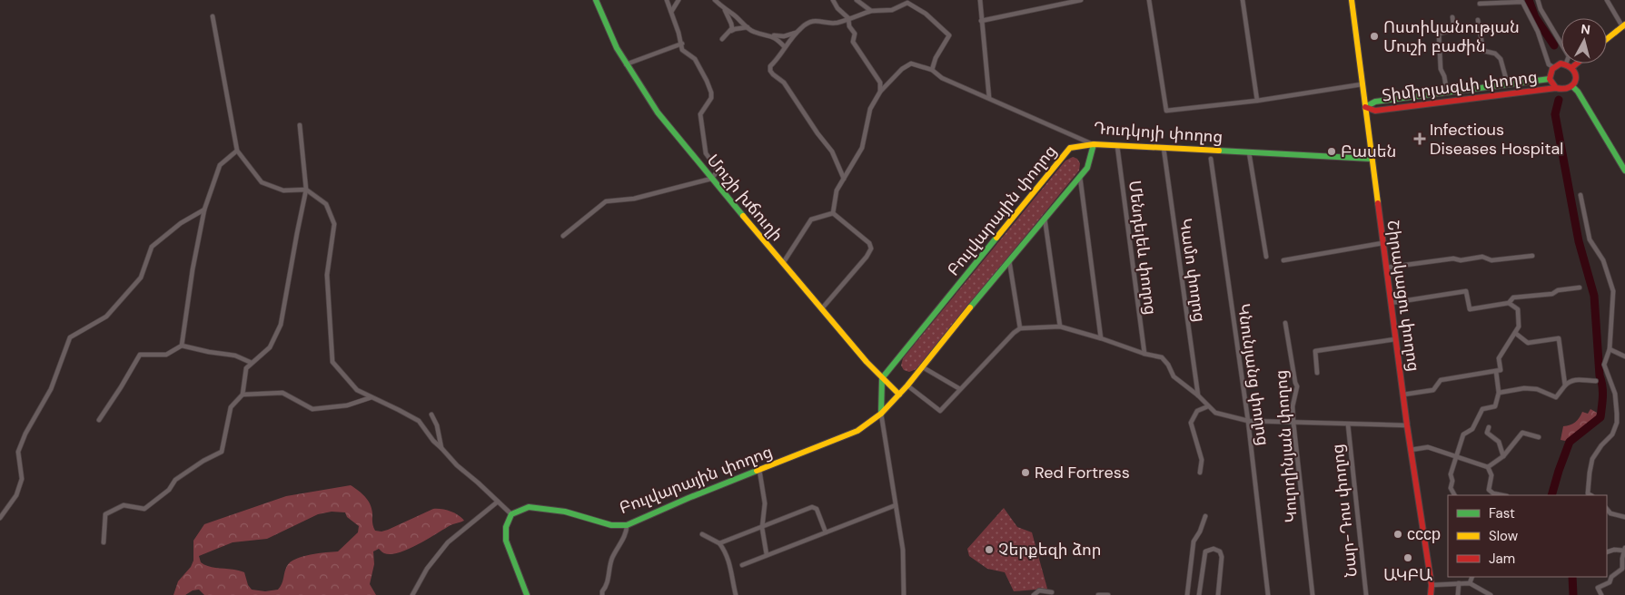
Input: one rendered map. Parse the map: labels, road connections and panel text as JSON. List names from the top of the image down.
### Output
{
  "streets": {
    "street": [
      "Տիմիրյազևի փողոց",
      "Դուդկոյի փողոց",
      "Մուշի խճուղի",
      "Բուլվարային փողոց",
      "Մենդելեև փողոց",
      "Կամո փողոց",
      "Շիրակացու փողոց",
      "Կնունյանց փողոց",
      "Կուրղինյան փողոց",
      "Նար-Դոս փողոց"
    ]
  },
  "crossings": [
    ["Տիմիրյազևի փողոց", "Շիրակացու փողոց"],
    ["Դուդկոյի փողոց", "Բուլվարային փողոց"],
    ["Դուդկոյի փողոց", "Մենդելեև փողոց"],
    ["Դուդկոյի փողոց", "Կամո փողոց"],
    ["Դուդկոյի փողոց", "Շիրակացու փողոց"],
    ["Մուշի խճուղի", "Բուլվարային փողոց"]
  ],
  "places": {
    "other": [
      "Ոստիկանության Մուշի բաժին",
      "Բասեն",
      "Red Fortress",
      "ссср",
      "Չերքեզի ձոր",
      "ԱԿԲԱ"
    ],
    "health": ["Infectious Diseases Hospital"]
  },
  "legend": ["Fast", "Slow", "Jam"],
  "north": "top"
}
